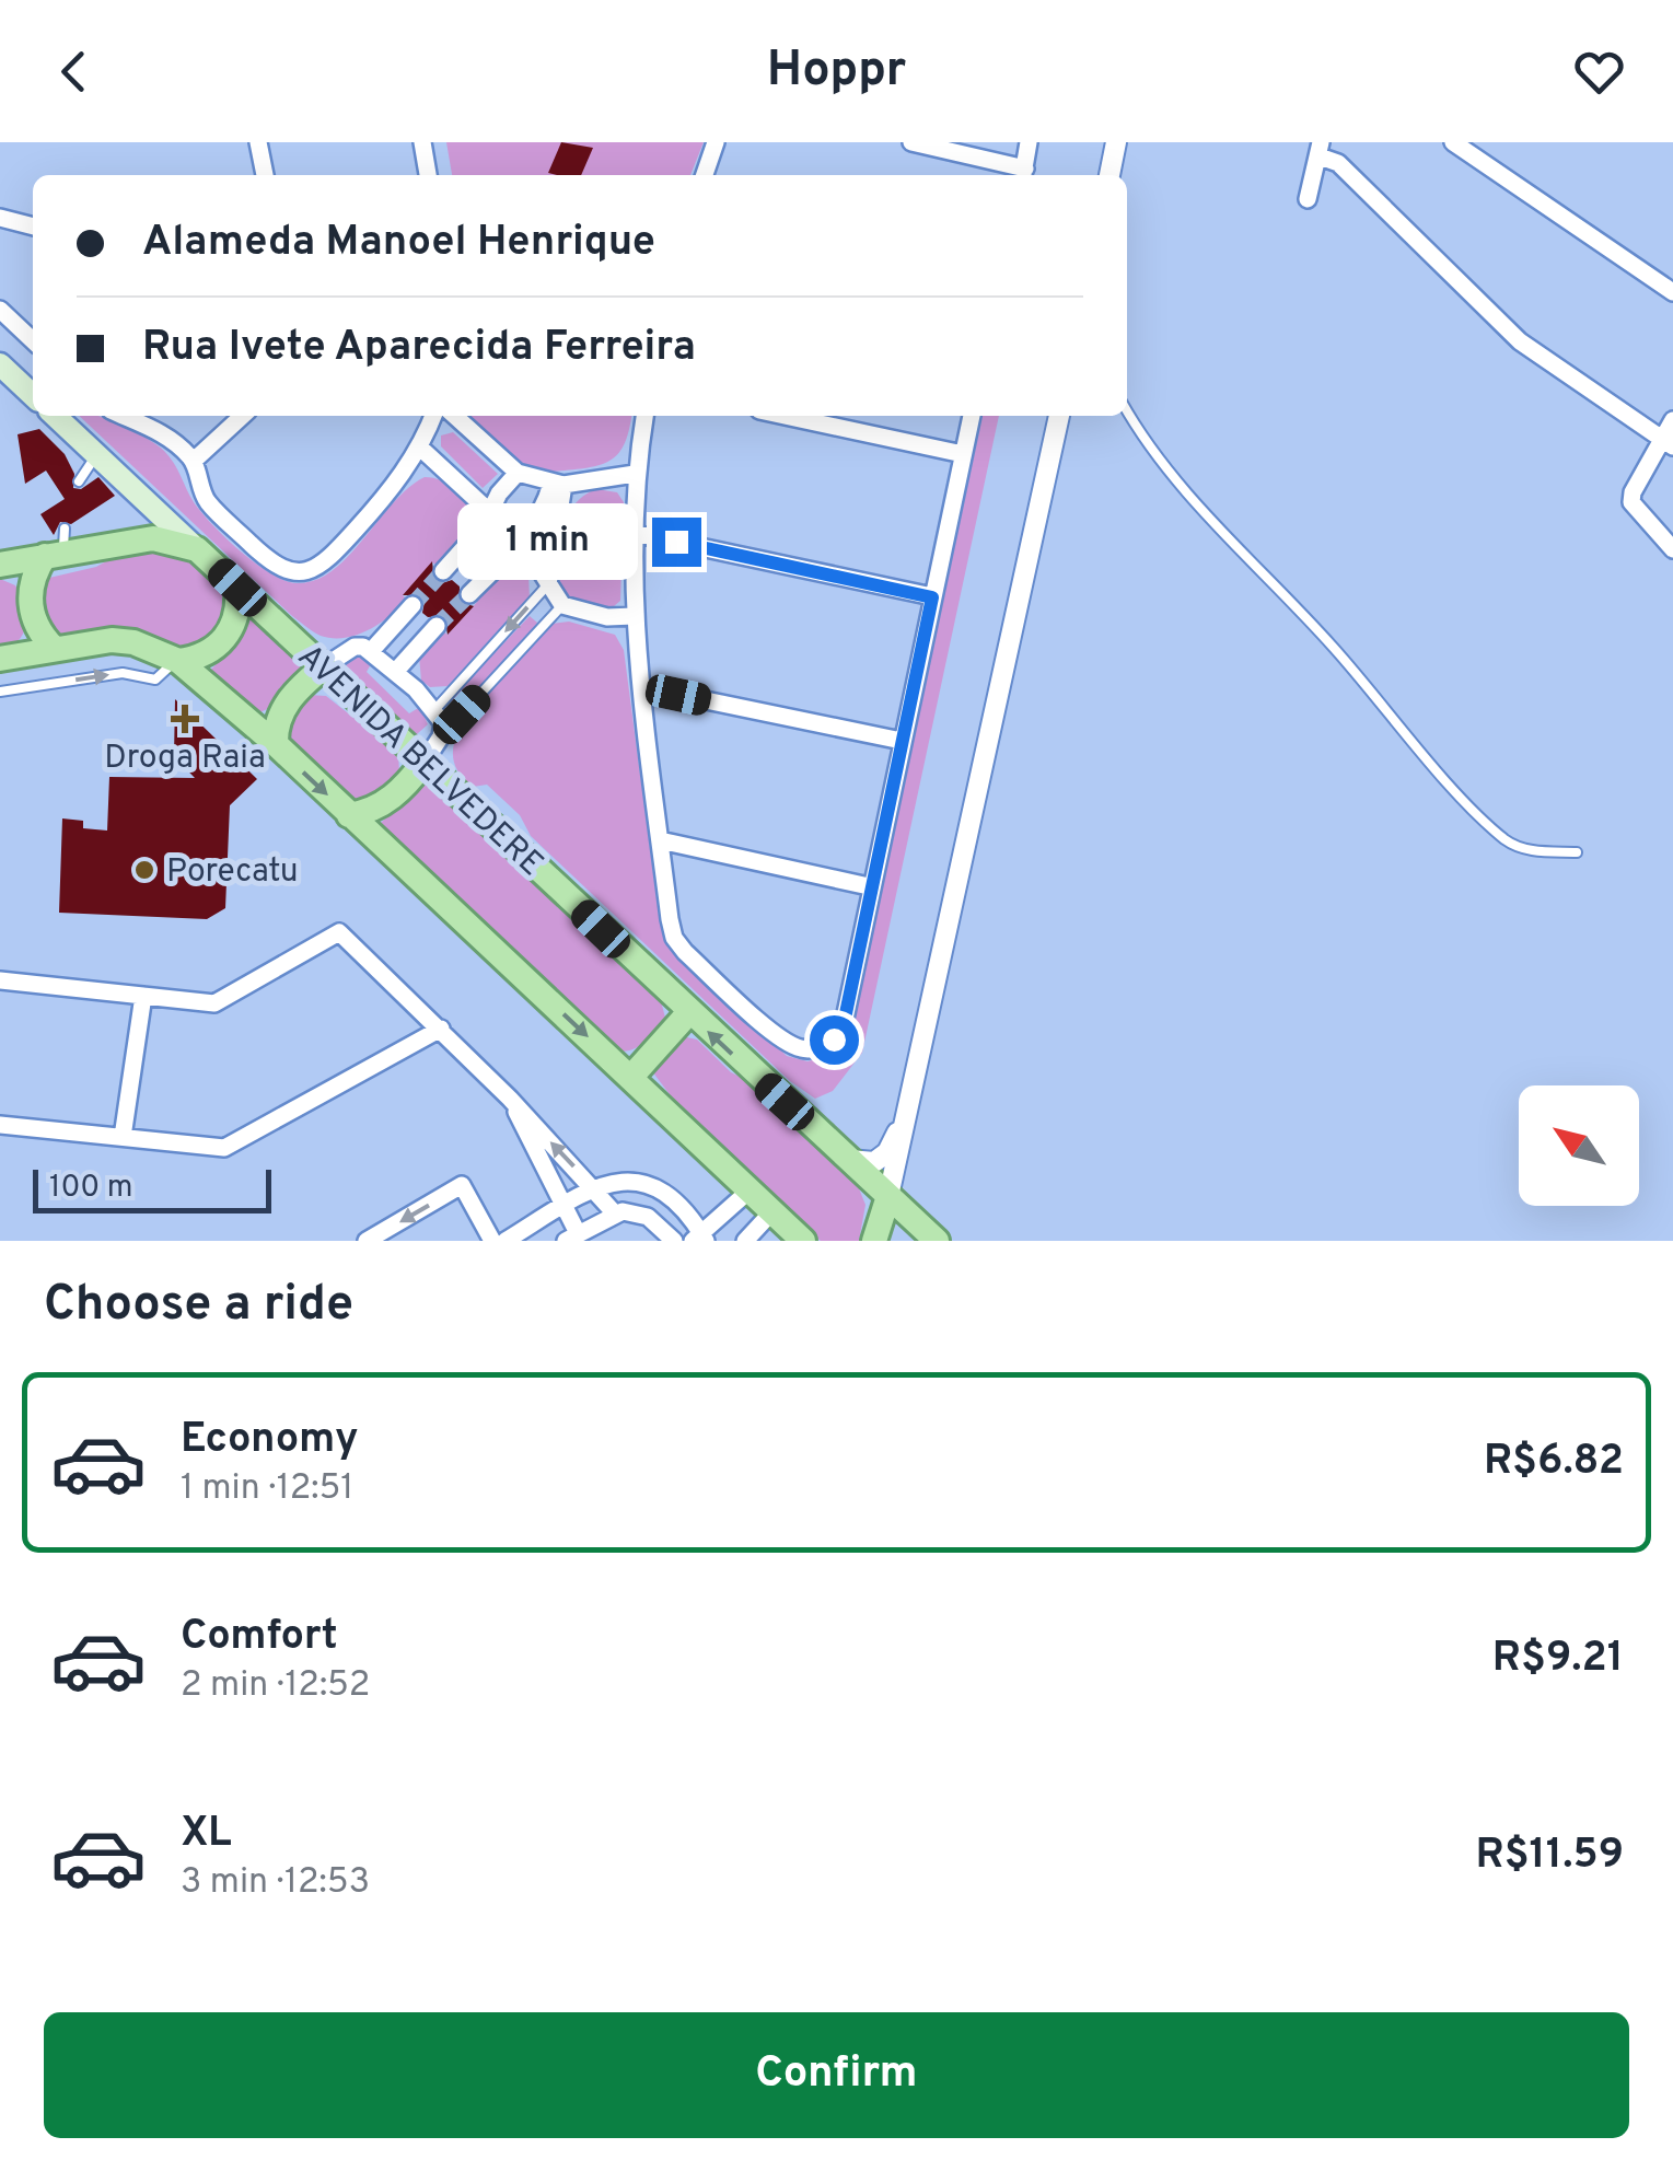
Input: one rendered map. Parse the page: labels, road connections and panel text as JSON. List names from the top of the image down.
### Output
{
  "streets": {
    "main road": ["AVENIDA BELVEDERE"]
  },
  "places": {
    "health": ["Droga Raia"],
    "other": ["Porecatu"]
  },
  "scale_bar": "100 m",
  "north": "top left",
  "page": {
    "header": "Hoppr",
    "banner": ["Alameda Manoel Henrique", "Rua Ivete Aparecida Ferreira"],
    "bubble": "1 min",
    "scale": "100 m",
    "heading": "Choose a ride",
    "list": [
      {
        "name": "Economy",
        "note": "1 min · 12:51",
        "value": "R$6.82"
      },
      {
        "name": "Comfort",
        "note": "2 min · 12:52",
        "value": "R$9.21"
      },
      {
        "name": "XL",
        "note": "3 min · 12:53",
        "value": "R$11.59"
      }
    ],
    "buttons": "Confirm"
  }
}
